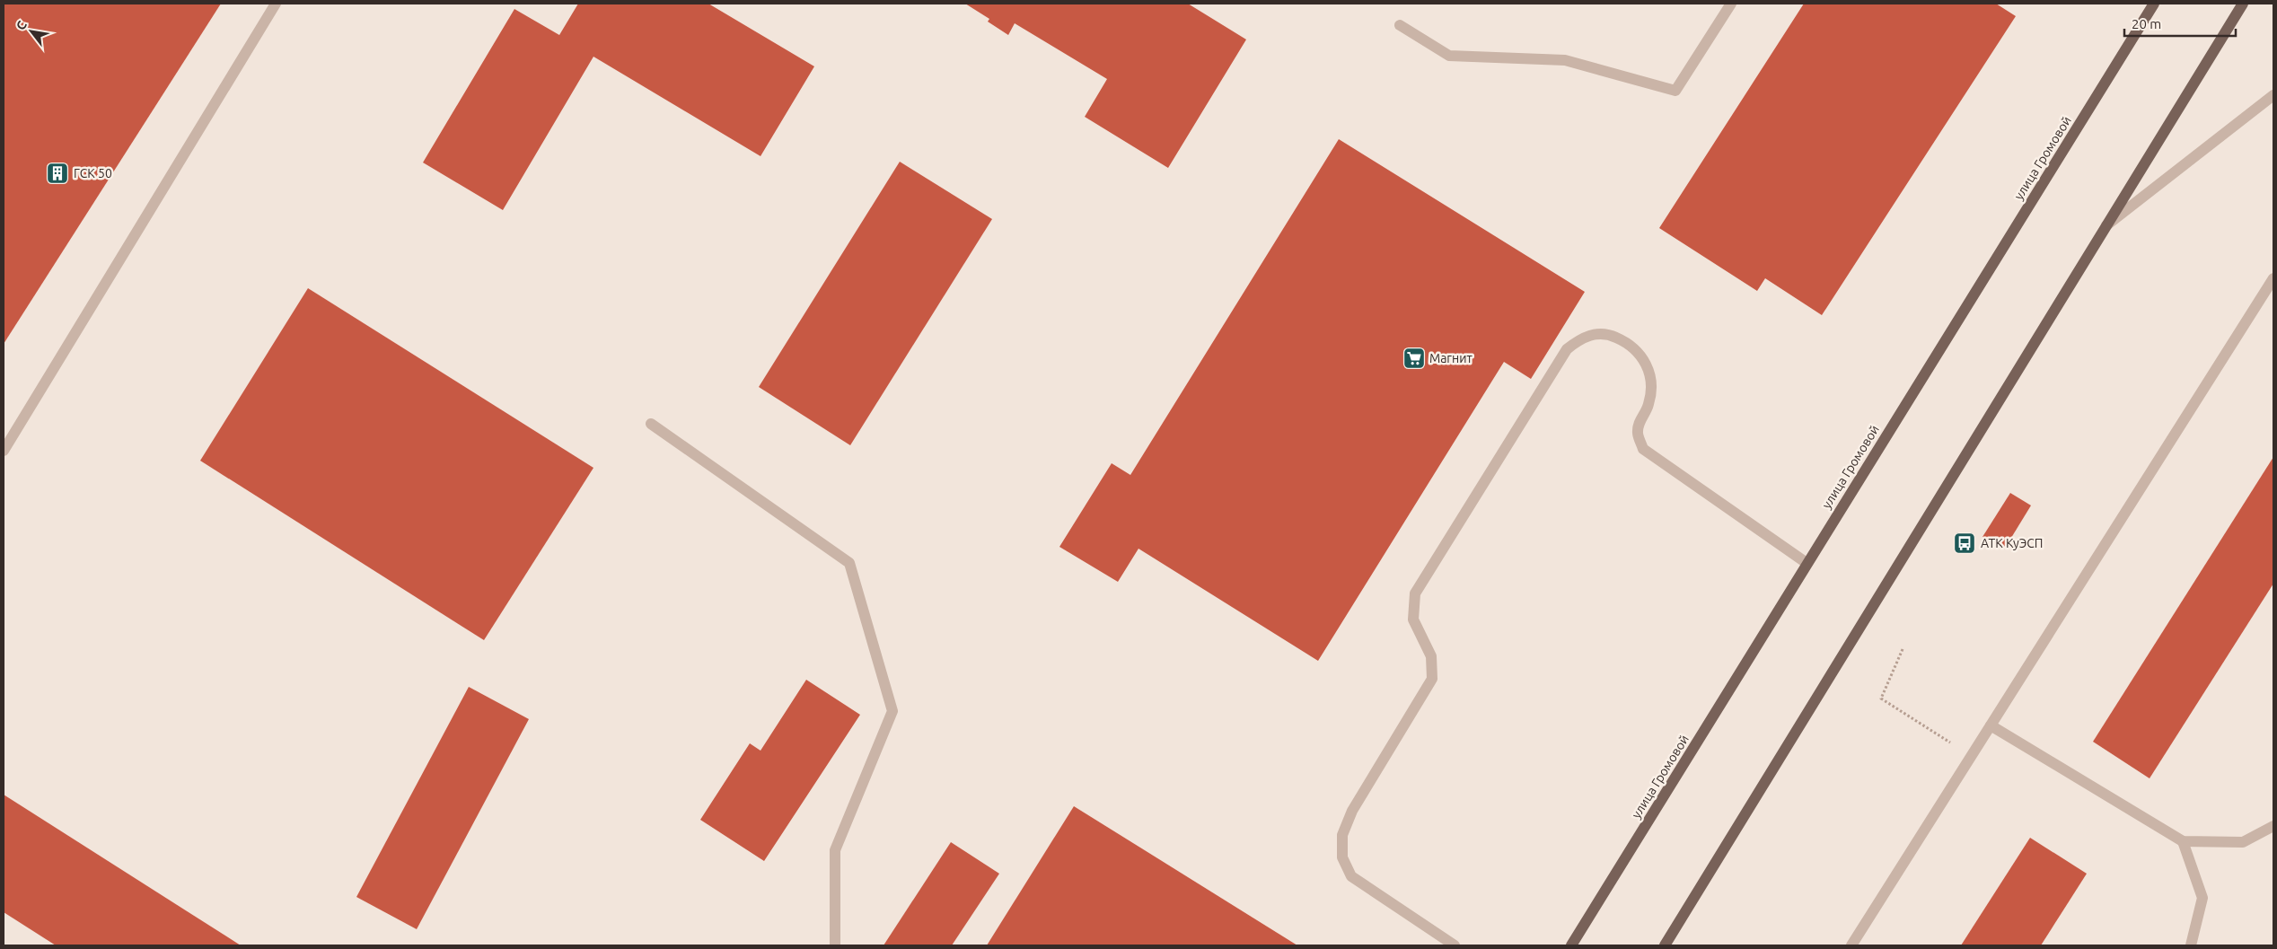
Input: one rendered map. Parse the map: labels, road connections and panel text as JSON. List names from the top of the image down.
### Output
{
  "streets": {
    "main road": ["улица Громовой"]
  },
  "places": {
    "building": ["ГСК 50"],
    "supermarket": ["Магнит"],
    "bus stop": ["АТК КуЭСП"]
  },
  "scale_bar": "20 m",
  "north": "top left"
}
